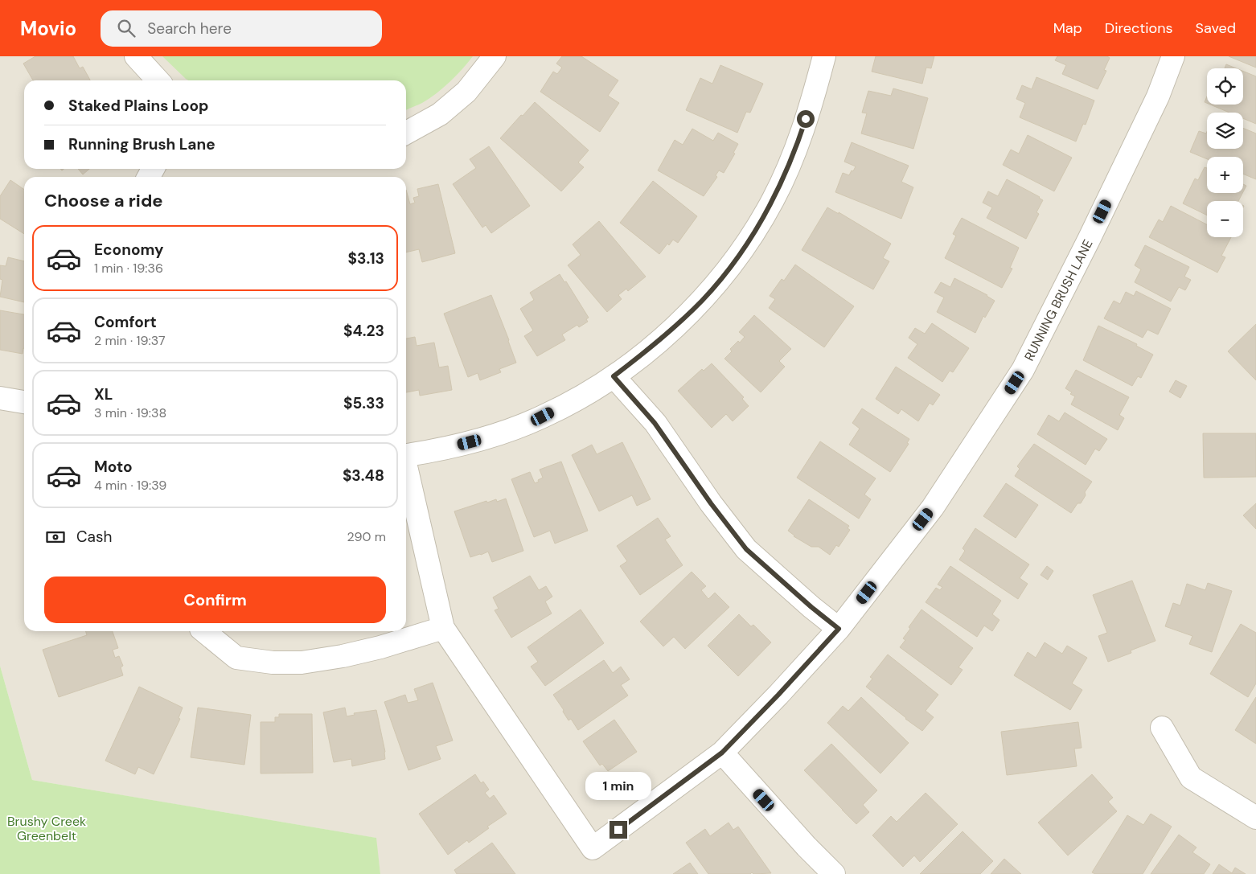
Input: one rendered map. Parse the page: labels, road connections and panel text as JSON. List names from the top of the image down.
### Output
{
  "streets": {
    "street": ["RUNNING BRUSH LANE"]
  },
  "parks": ["Brushy Creek Greenbelt"],
  "page": {
    "header": "Movio",
    "search": "Search here",
    "nav": ["Map", "Directions", "Saved"],
    "map_buttons": ["+", "−"],
    "banner": ["Staked Plains Loop", "Running Brush Lane"],
    "heading": "Choose a ride",
    "list": [
      {
        "name": "Economy",
        "note": "1 min · 19:36",
        "value": "$3.13"
      },
      {
        "name": "Comfort",
        "note": "2 min · 19:37",
        "value": "$4.23"
      },
      {
        "name": "XL",
        "note": "3 min · 19:38",
        "value": "$5.33"
      },
      {
        "name": "Moto",
        "note": "4 min · 19:39",
        "value": "$3.48"
      }
    ],
    "pay": ["Cash", "290 m"],
    "buttons": "Confirm",
    "bubble": "1 min"
  }
}
